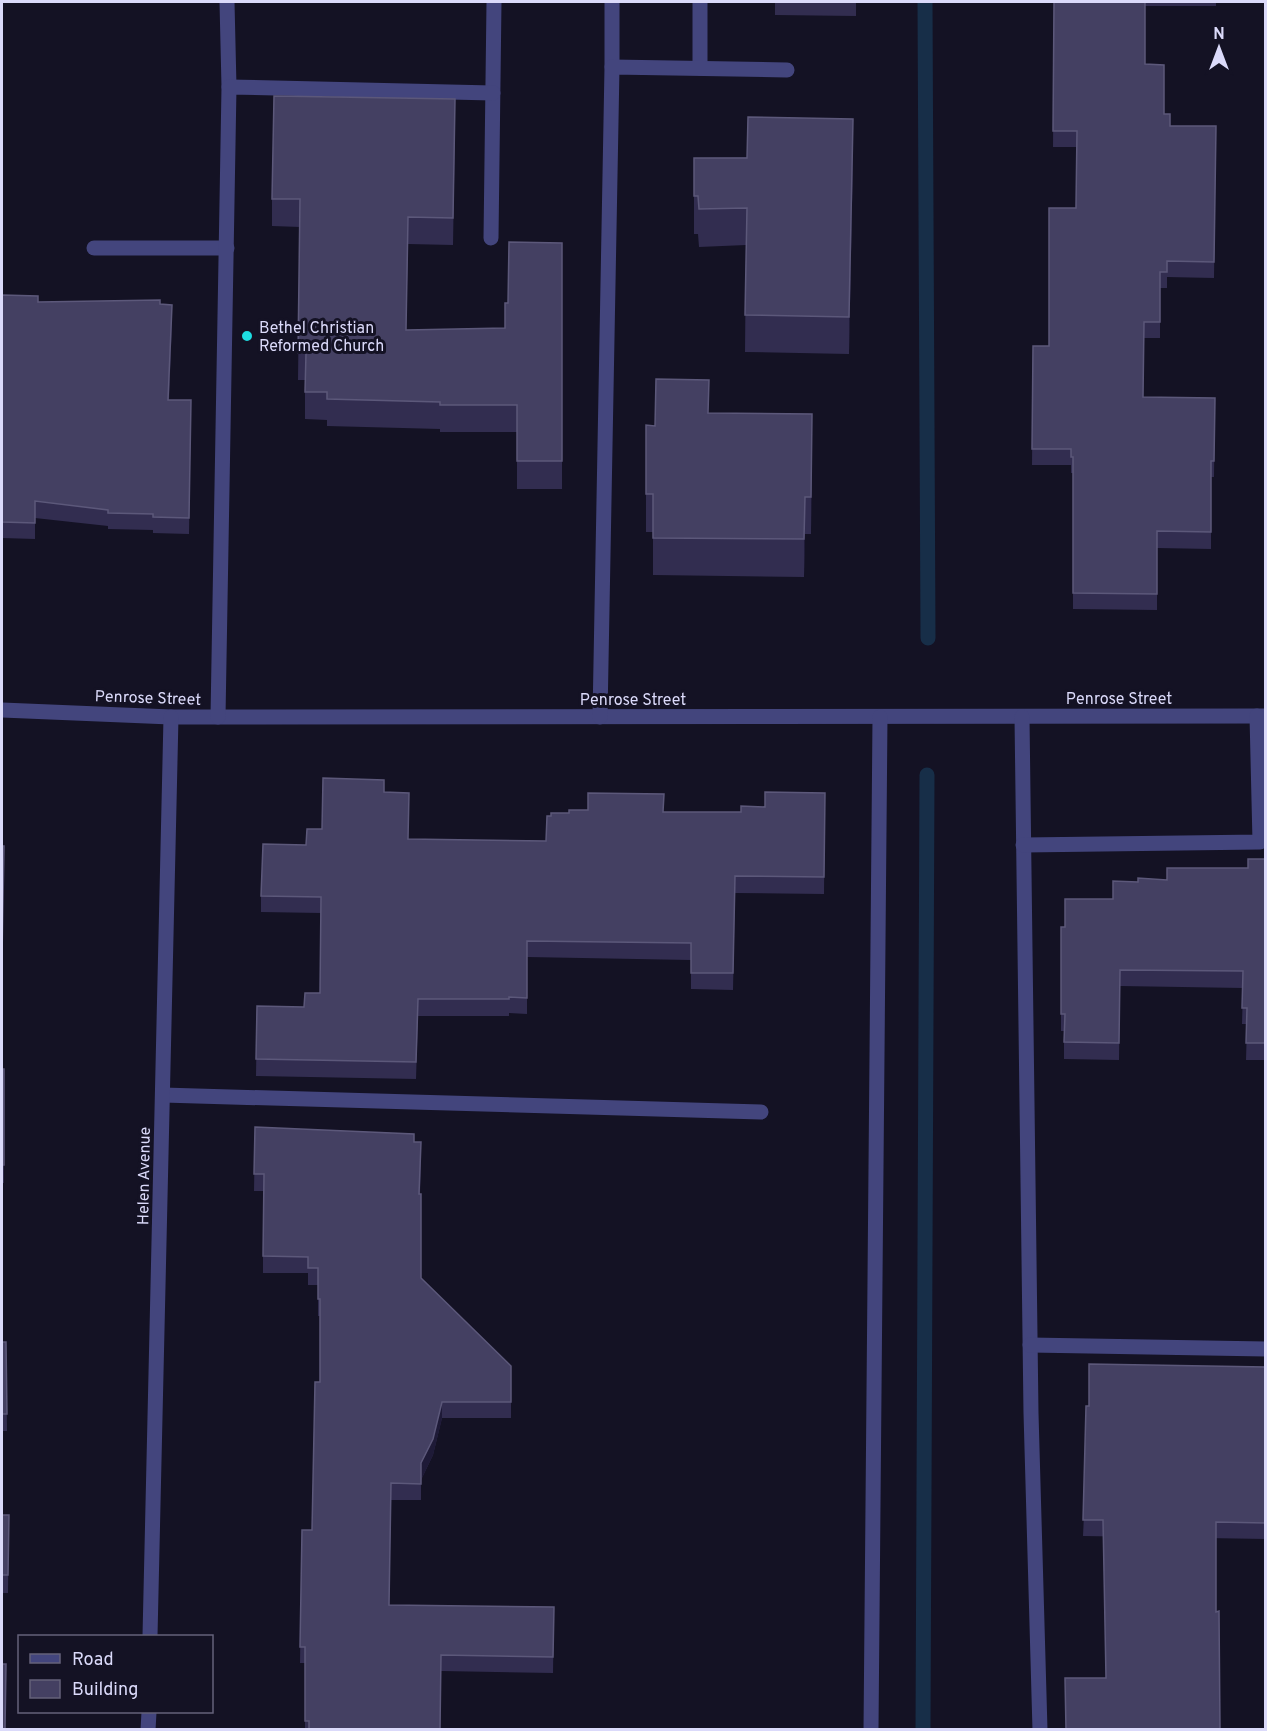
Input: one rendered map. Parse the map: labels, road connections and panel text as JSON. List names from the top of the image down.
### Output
{
  "streets": {
    "street": ["Penrose Street", "Helen Avenue"]
  },
  "crossings": [
    ["Penrose Street", "Helen Avenue"]
  ],
  "places": ["Bethel Christian Reformed Church"],
  "legend": ["Road", "Building"],
  "north": "top"
}
